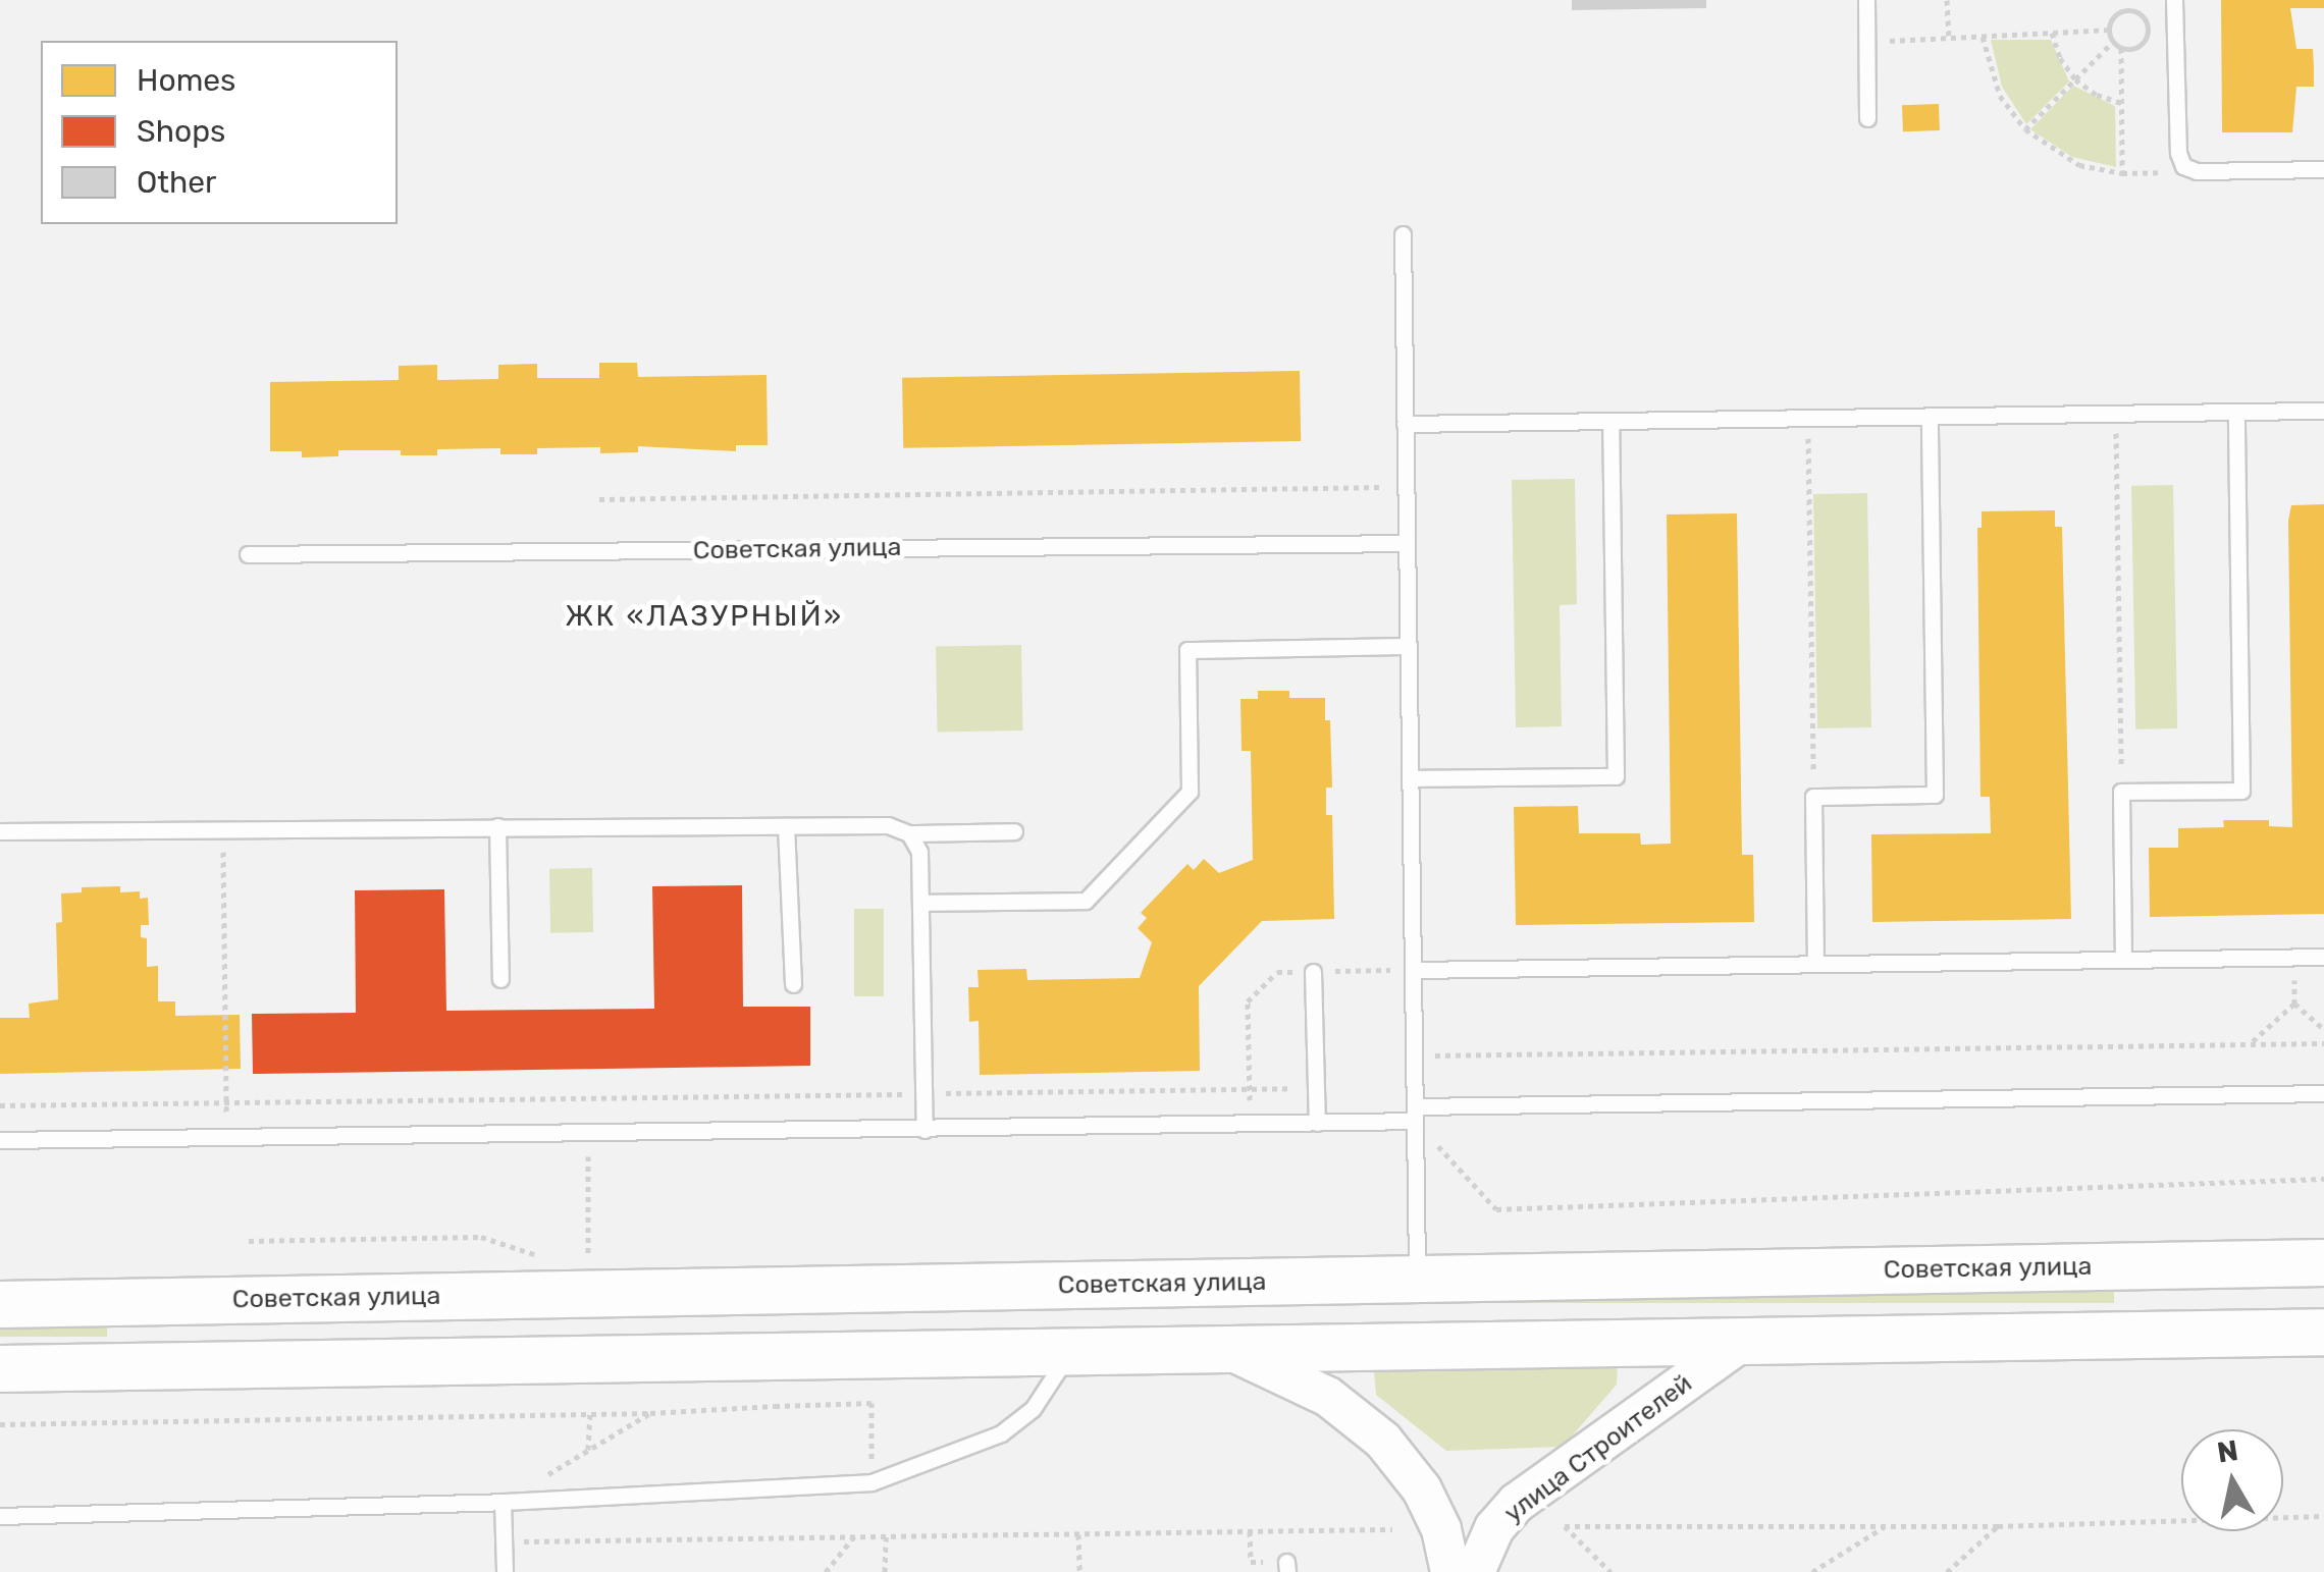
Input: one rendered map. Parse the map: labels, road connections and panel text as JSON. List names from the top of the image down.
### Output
{
  "streets": {
    "main road": ["Советская улица"],
    "street": ["улица Строителей"]
  },
  "districts": ["ЖК «ЛАЗУРНЫЙ»"],
  "legend": ["Homes", "Shops", "Other"],
  "north": "top"
}
